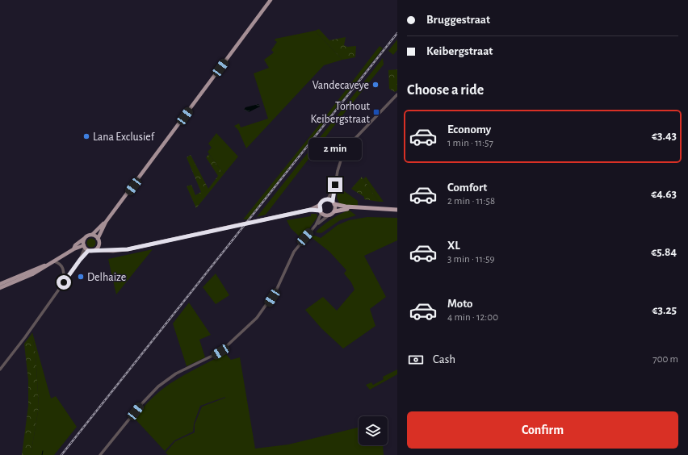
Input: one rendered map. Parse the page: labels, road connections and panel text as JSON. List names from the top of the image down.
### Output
{
  "places": {
    "other": ["Vandecaveye", "Lana Exclusief", "Delhaize"],
    "transit": ["Torhout Keibergstraat"]
  },
  "page": {
    "banner": ["Bruggestraat", "Keibergstraat"],
    "heading": "Choose a ride",
    "list": [
      {
        "name": "Economy",
        "note": "1 min · 11:57",
        "value": "€3.43"
      },
      {
        "name": "Comfort",
        "note": "2 min · 11:58",
        "value": "€4.63"
      },
      {
        "name": "XL",
        "note": "3 min · 11:59",
        "value": "€5.84"
      },
      {
        "name": "Moto",
        "note": "4 min · 12:00",
        "value": "€3.25"
      }
    ],
    "bubble": "2 min",
    "pay": ["Cash", "700 m"],
    "buttons": "Confirm"
  }
}
